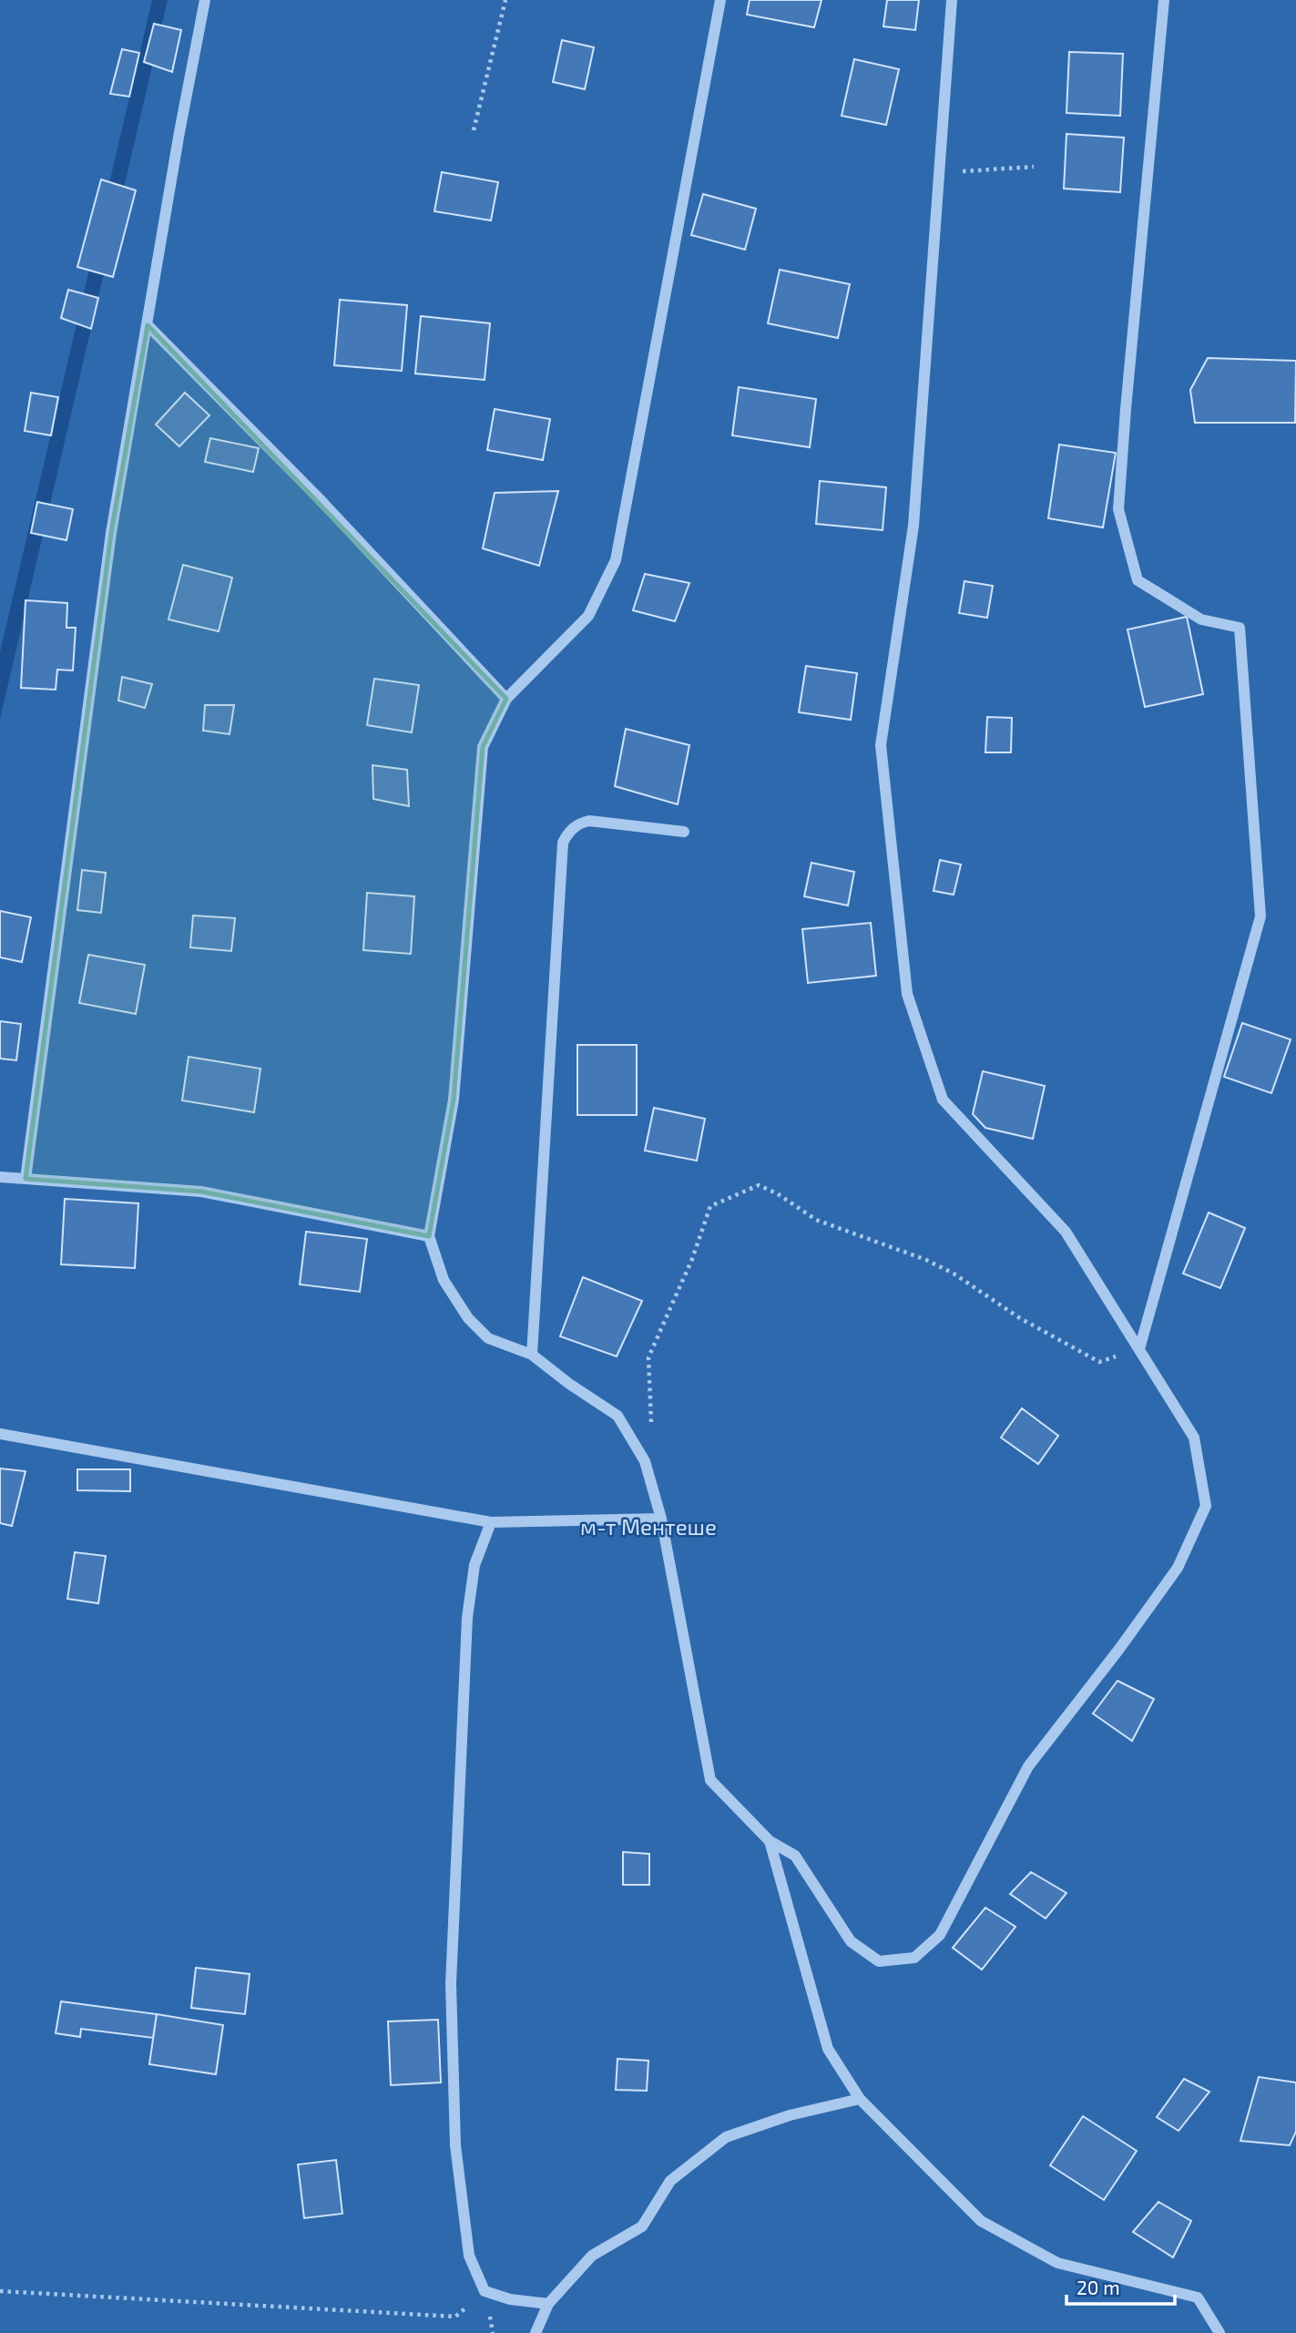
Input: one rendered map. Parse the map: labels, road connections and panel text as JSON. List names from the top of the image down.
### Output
{
  "parks": ["м-т Ментeше"],
  "scale_bar": "20 m"
}
